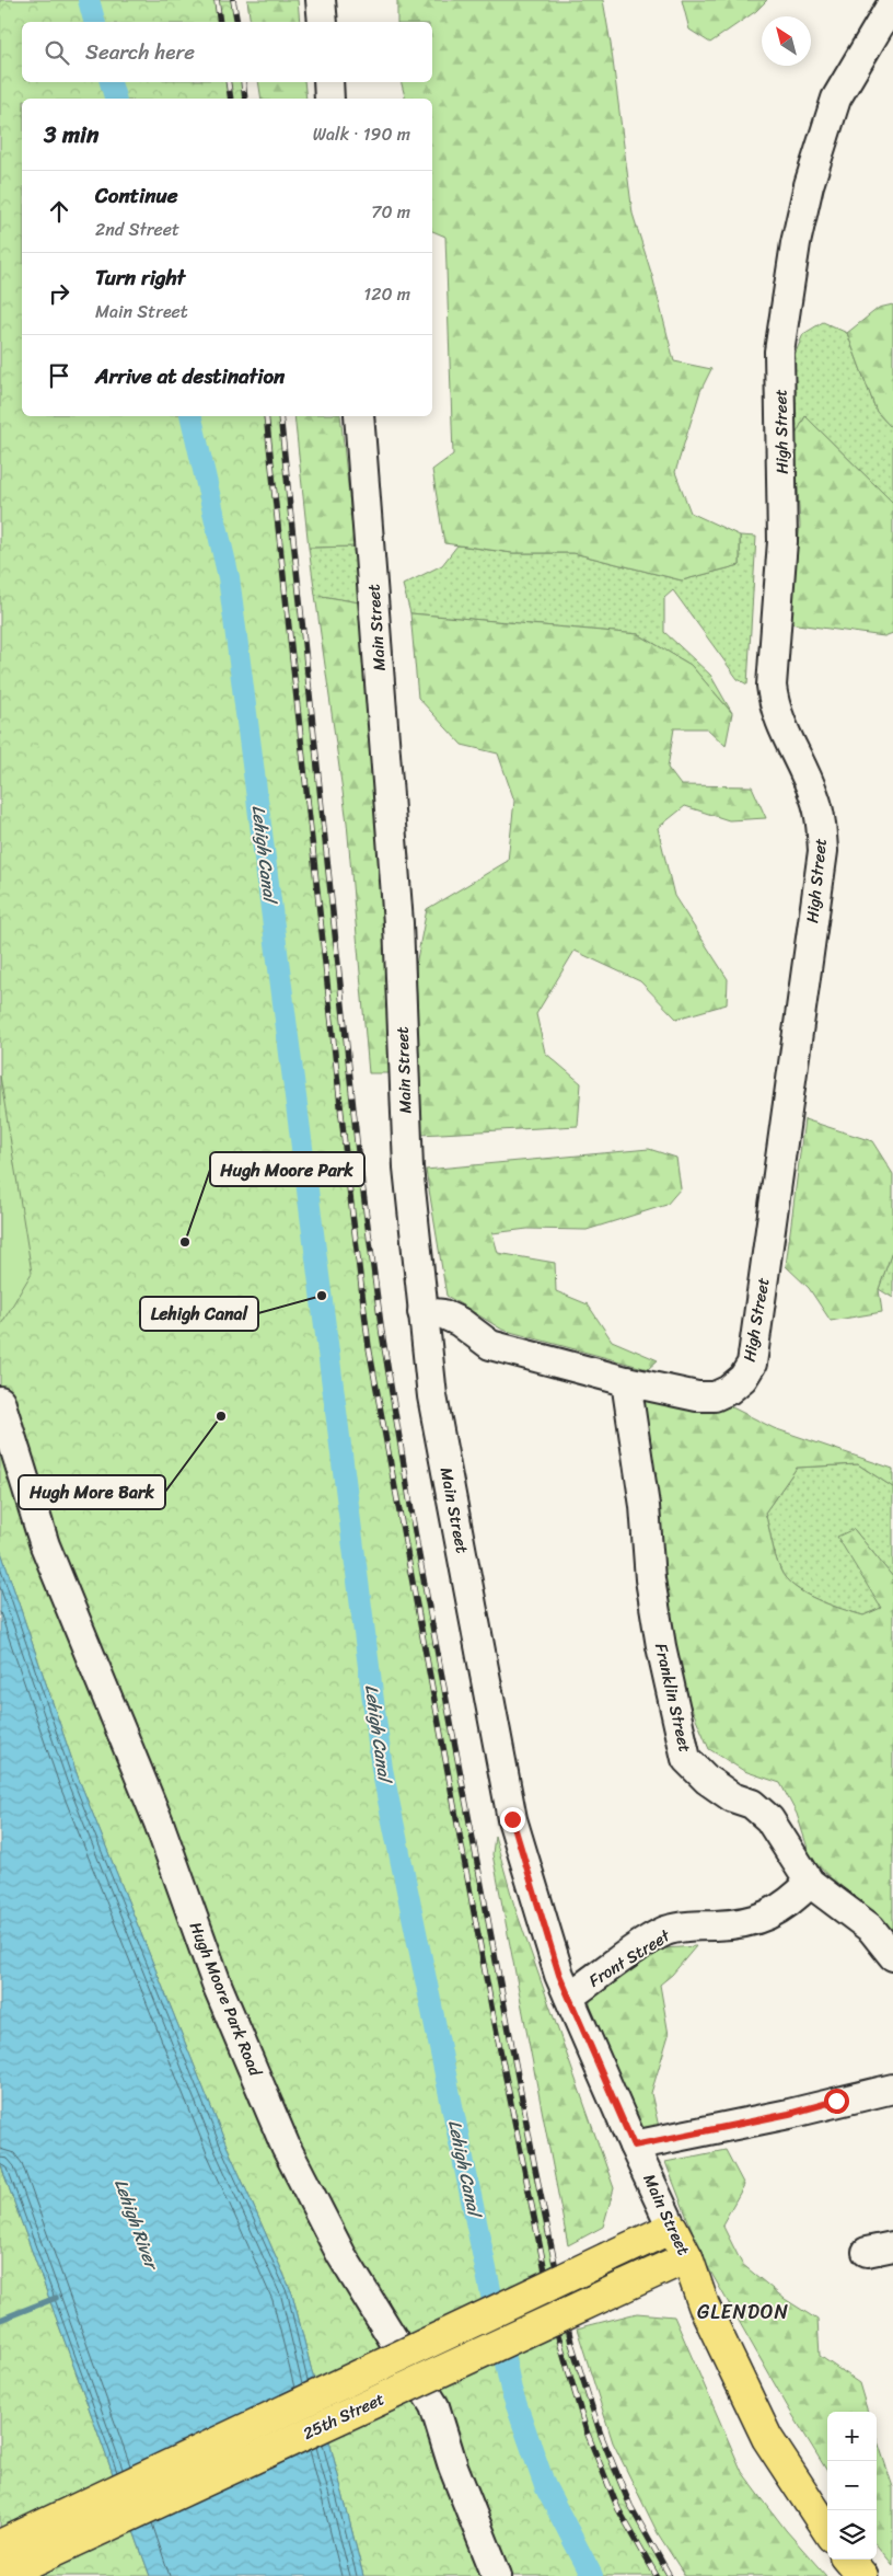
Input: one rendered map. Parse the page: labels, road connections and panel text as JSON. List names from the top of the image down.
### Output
{
  "streets": {
    "main road": ["Main Street", "25th Street"],
    "street": [
      "High Street",
      "Franklin Street",
      "Front Street",
      "Hugh Moore Park Road"
    ]
  },
  "crossings": [
    ["High Street", "Main Street"],
    ["High Street", "Franklin Street"],
    ["Main Street", "Front Street"],
    ["Main Street", "25th Street"],
    ["Franklin Street", "Front Street"]
  ],
  "districts": ["GLENDON"],
  "water": ["Lehigh Canal", "Lehigh River"],
  "places": ["Hugh Moore Park", "Lehigh Canal", "Hugh More Bark"],
  "north": "top left",
  "page": {
    "search": "Search here",
    "heading": ["3 min", "Walk · 190 m"],
    "list": [
      ["Continue", "2nd Street", "70 m"],
      ["Turn right", "Main Street", "120 m"],
      "Arrive at destination"
    ],
    "map_buttons": ["+", "−"]
  }
}
